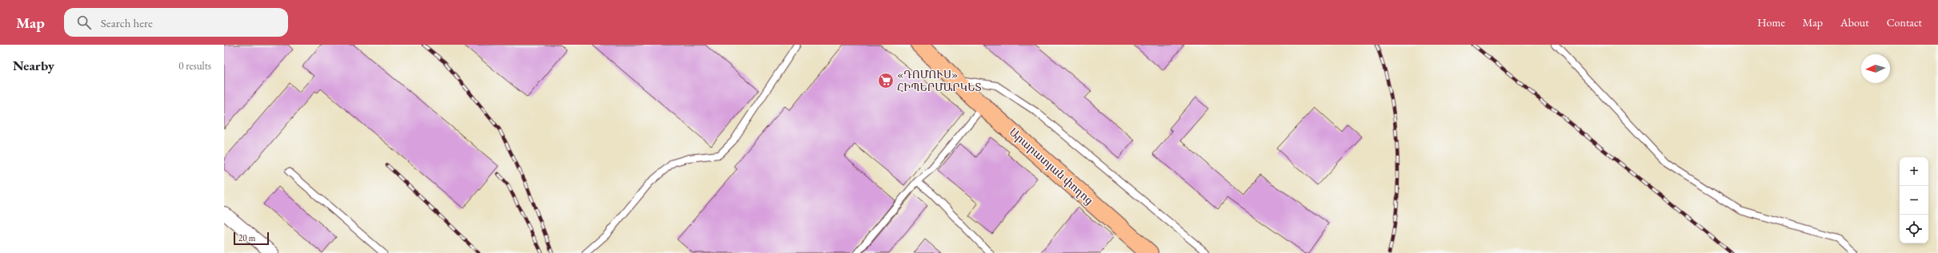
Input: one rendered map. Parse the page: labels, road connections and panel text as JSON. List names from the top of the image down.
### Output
{
  "streets": {
    "main road": ["Արարատյան փողոց"]
  },
  "places": {
    "supermarket": ["«ԴՈՄՈՒՍ» ՀԻՊԵՐՄԱՐԿԵՏ"]
  },
  "scale_bar": "20 m",
  "north": "left",
  "page": {
    "header": "Map",
    "search": "Search here",
    "nav": [
      "Home",
      "Map",
      "About",
      "Contact"
    ],
    "heading": ["Nearby", "0 results"],
    "map_buttons": ["+", "−"],
    "scale": "20 m"
  }
}
